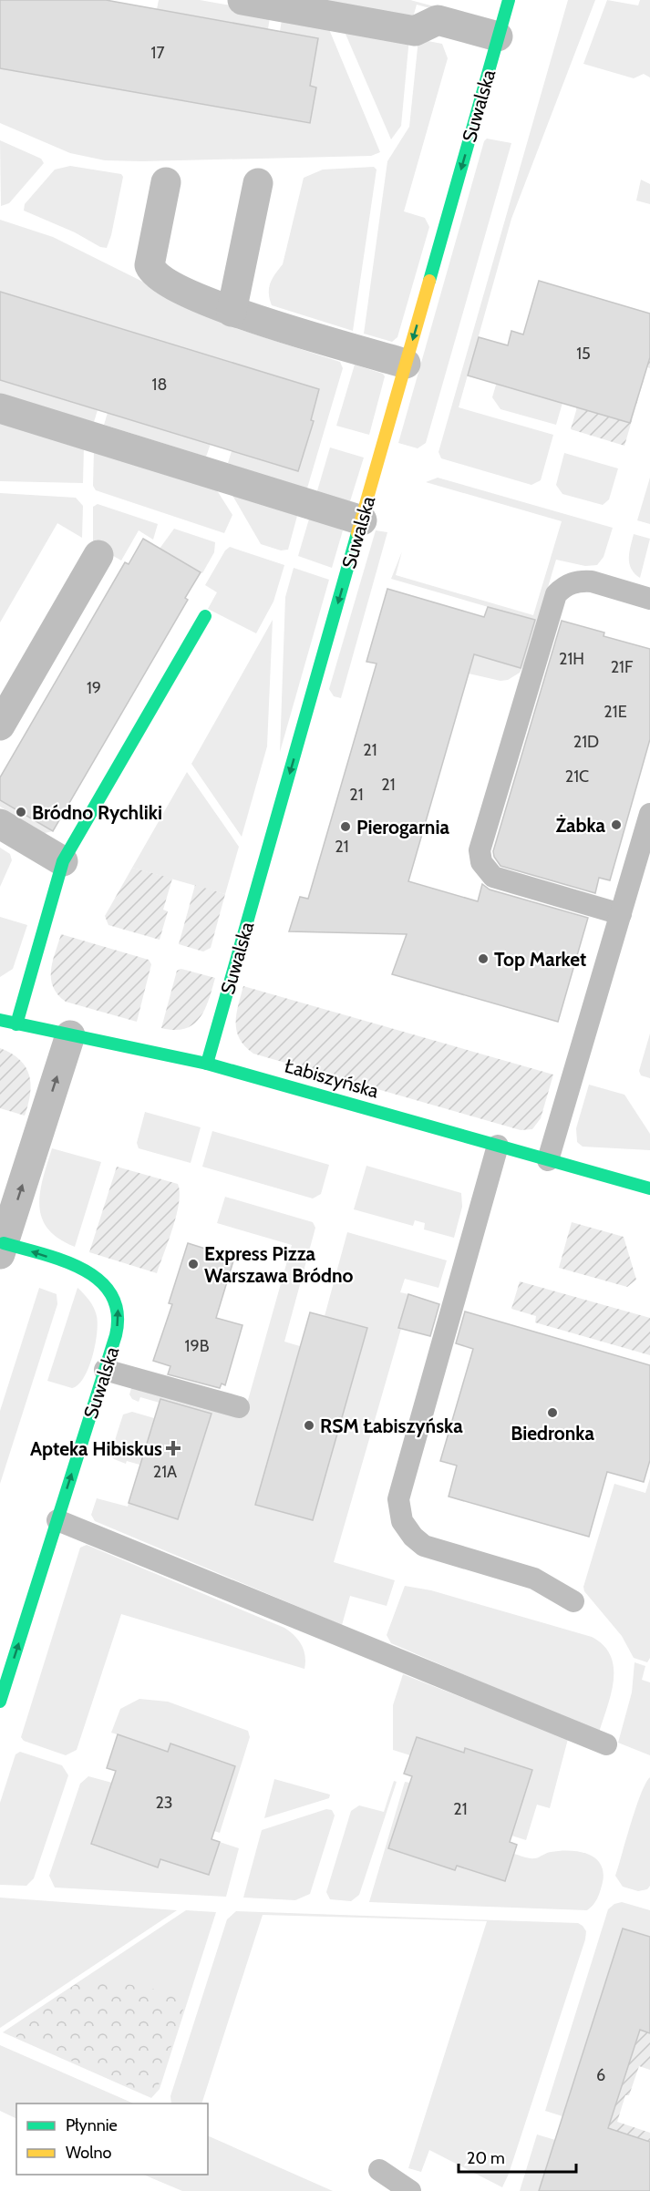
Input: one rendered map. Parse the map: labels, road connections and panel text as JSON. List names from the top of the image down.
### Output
{
  "streets": {
    "street": ["Suwalska", "Łabiszyńska"]
  },
  "crossings": [
    ["Suwalska", "Łabiszyńska"]
  ],
  "places": {
    "other": [
      "Bródno Rychliki",
      "Żabka",
      "Pierogarnia",
      "Top Market",
      "Express Pizza Warszawa Bródno",
      "Biedronka",
      "RSM Łabiszyńska"
    ],
    "health": ["Apteka Hibiskus"]
  },
  "house_numbers": [
    "17",
    "15",
    "18",
    "21H",
    "21F",
    "19",
    "21E",
    "21D",
    "21",
    "21C",
    "21",
    "21",
    "21",
    "19B",
    "21A",
    "23",
    "21",
    "6"
  ],
  "legend": ["Płynnie", "Wolno"],
  "scale_bar": "20 m"
}
